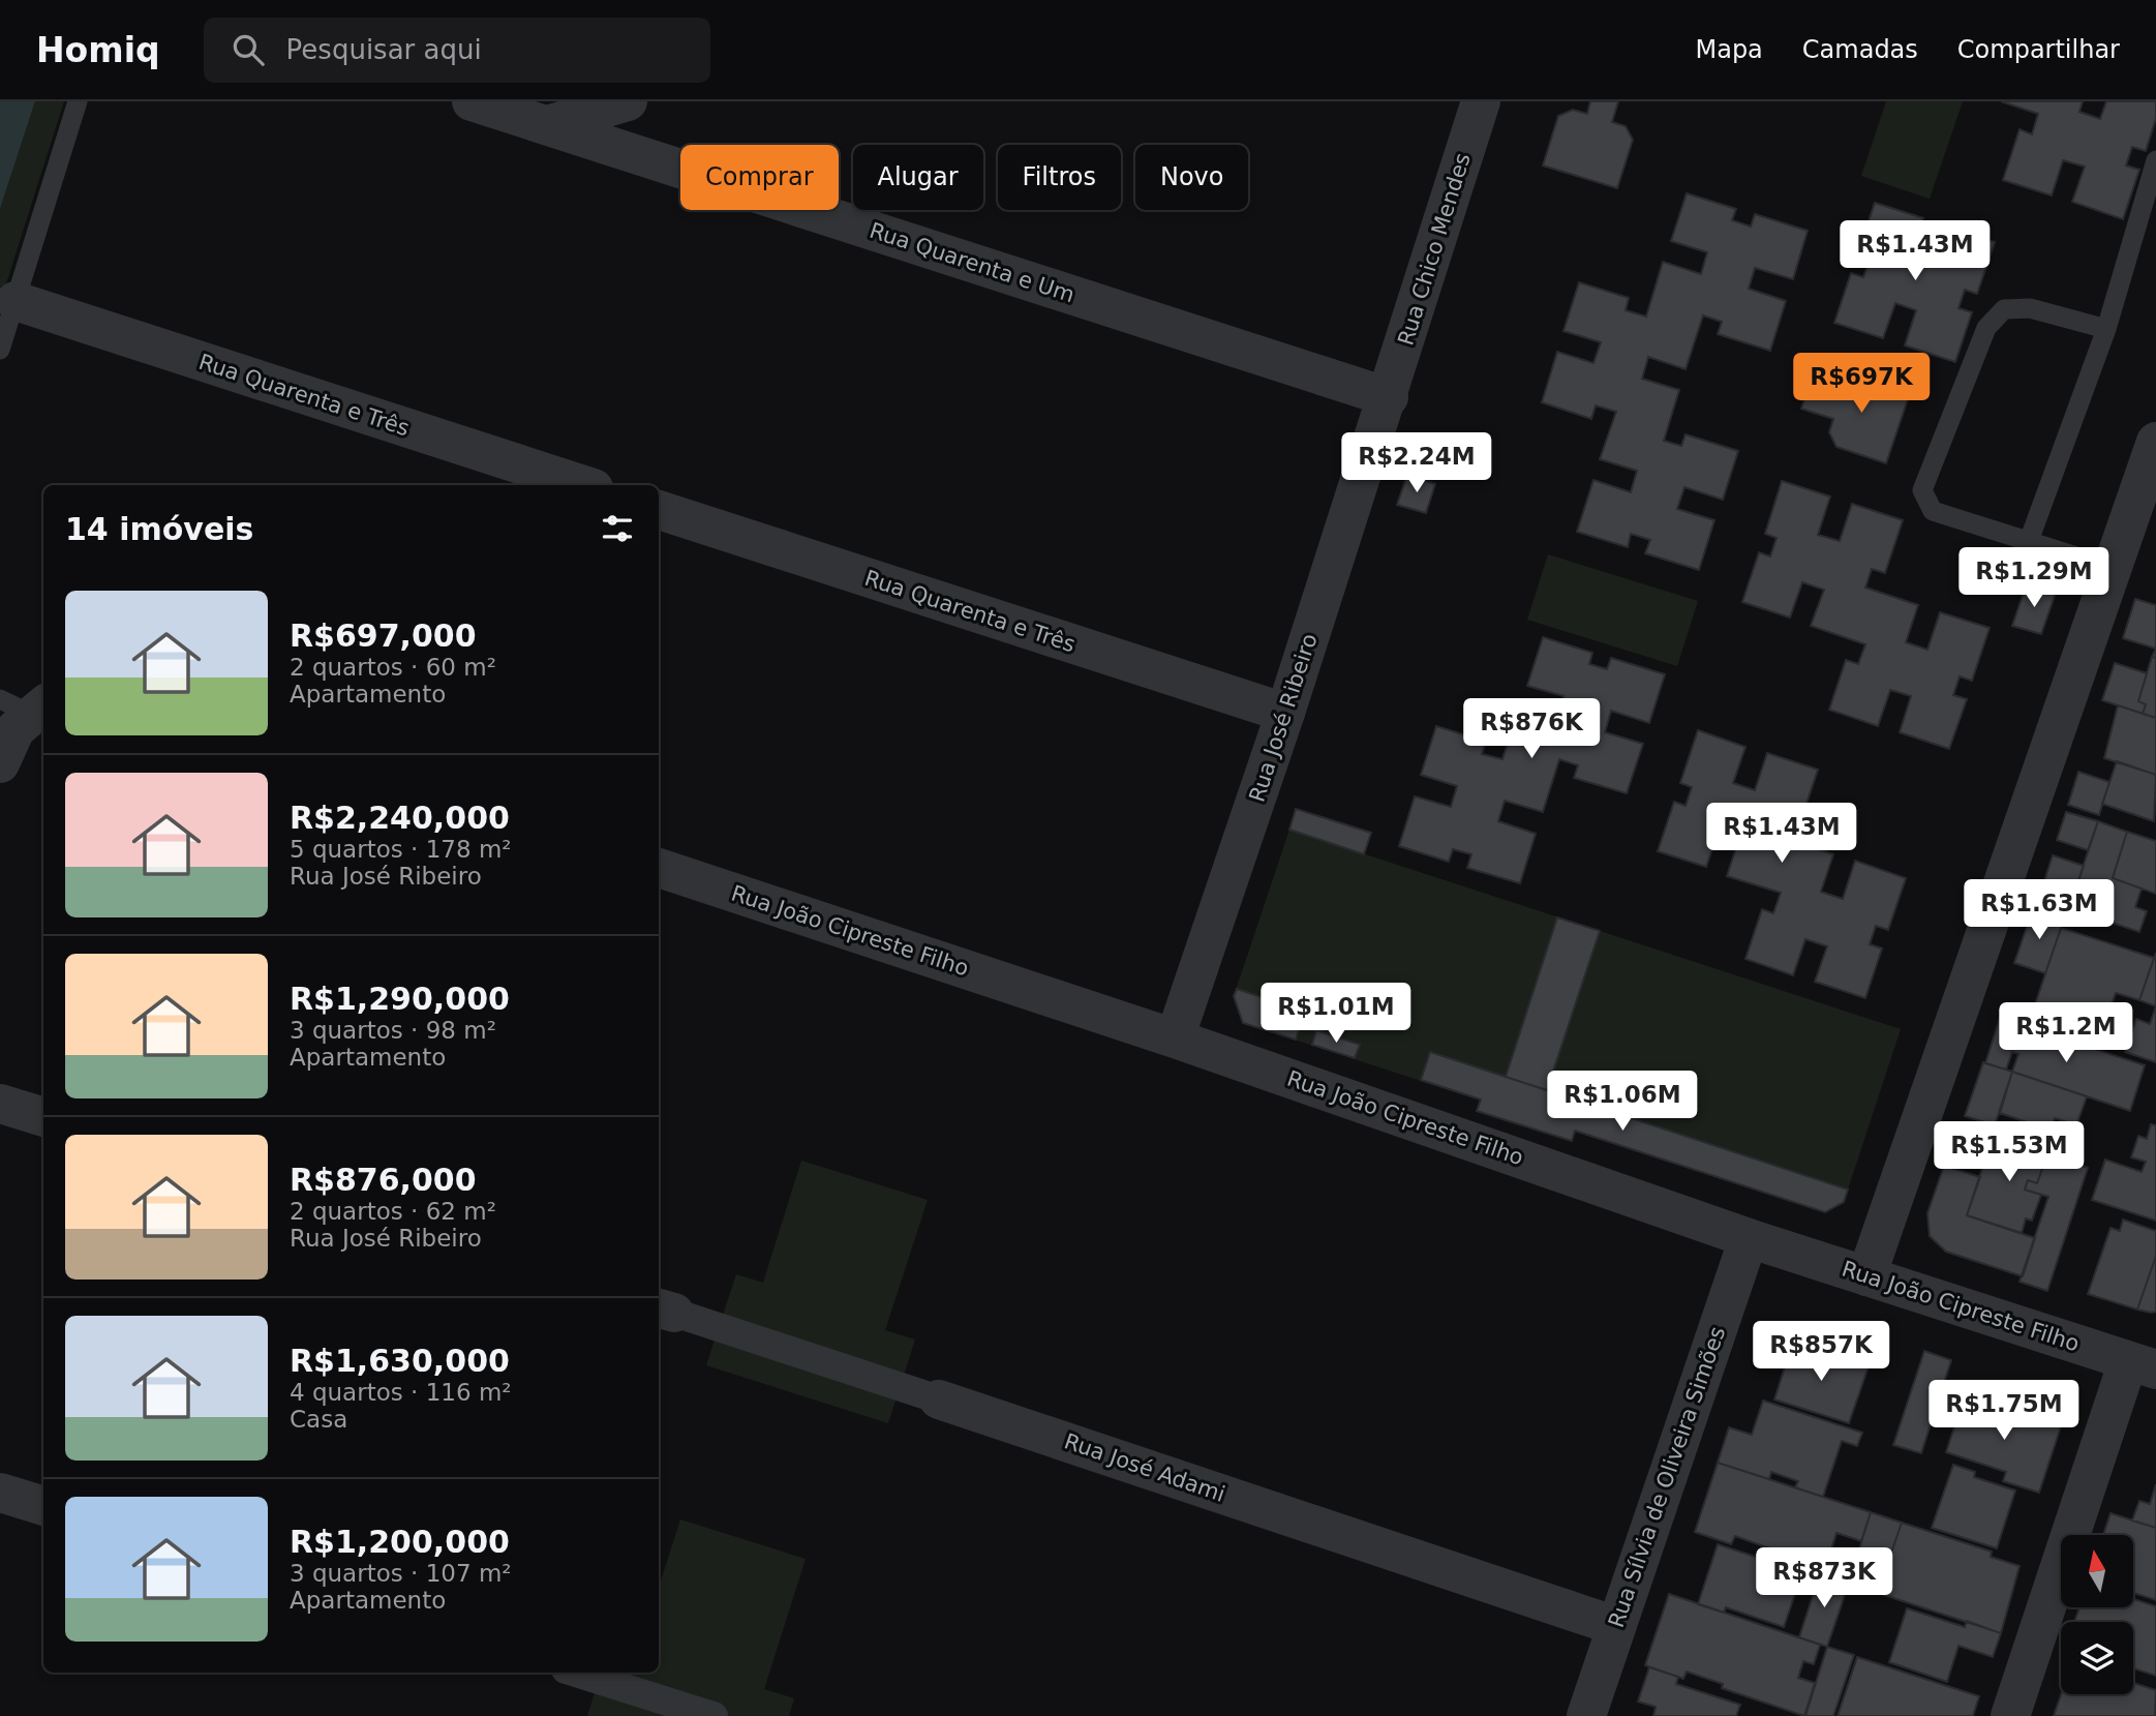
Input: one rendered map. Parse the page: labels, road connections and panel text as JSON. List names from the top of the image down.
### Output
{
  "streets": {
    "street": [
      "Rua Chico Mendes",
      "Rua Quarenta e Um",
      "Rua Quarenta e Três",
      "Rua José Ribeiro",
      "Rua João Cipreste Filho",
      "Rua José Adami",
      "Rua Sílvia de Oliveira Simões"
    ]
  },
  "crossings": [
    ["Rua Chico Mendes", "Rua Quarenta e Um"],
    ["Rua Chico Mendes", "Rua José Ribeiro"],
    ["Rua Quarenta e Um", "Rua José Ribeiro"],
    ["Rua Quarenta e Três", "Rua José Ribeiro"],
    ["Rua José Ribeiro", "Rua João Cipreste Filho"],
    ["Rua João Cipreste Filho", "Rua Sílvia de Oliveira Simões"],
    ["Rua José Adami", "Rua Sílvia de Oliveira Simões"]
  ],
  "north": "top",
  "page": {
    "header": "Homiq",
    "search": "Pesquisar aqui",
    "nav": ["Mapa", "Camadas", "Compartilhar"],
    "chip": [
      "Comprar",
      "Alugar",
      "Filtros",
      "Novo"
    ],
    "price": [
      "R$1.43M",
      "R$697K",
      "R$2.24M",
      "R$1.29M",
      "R$876K",
      "R$1.43M",
      "R$1.63M",
      "R$1.01M",
      "R$1.2M",
      "R$1.06M",
      "R$1.53M",
      "R$857K",
      "R$1.75M",
      "R$873K"
    ],
    "heading": "14 imóveis",
    "list": [
      {
        "name": "R$697,000",
        "note": "2 quartos · 60 m² · Apartamento"
      },
      {
        "name": "R$2,240,000",
        "note": "5 quartos · 178 m² · Rua José Ribeiro"
      },
      {
        "name": "R$1,290,000",
        "note": "3 quartos · 98 m² · Apartamento"
      },
      {
        "name": "R$876,000",
        "note": "2 quartos · 62 m² · Rua José Ribeiro"
      },
      {
        "name": "R$1,630,000",
        "note": "4 quartos · 116 m² · Casa"
      },
      {
        "name": "R$1,200,000",
        "note": "3 quartos · 107 m² · Apartamento"
      }
    ]
  }
}
